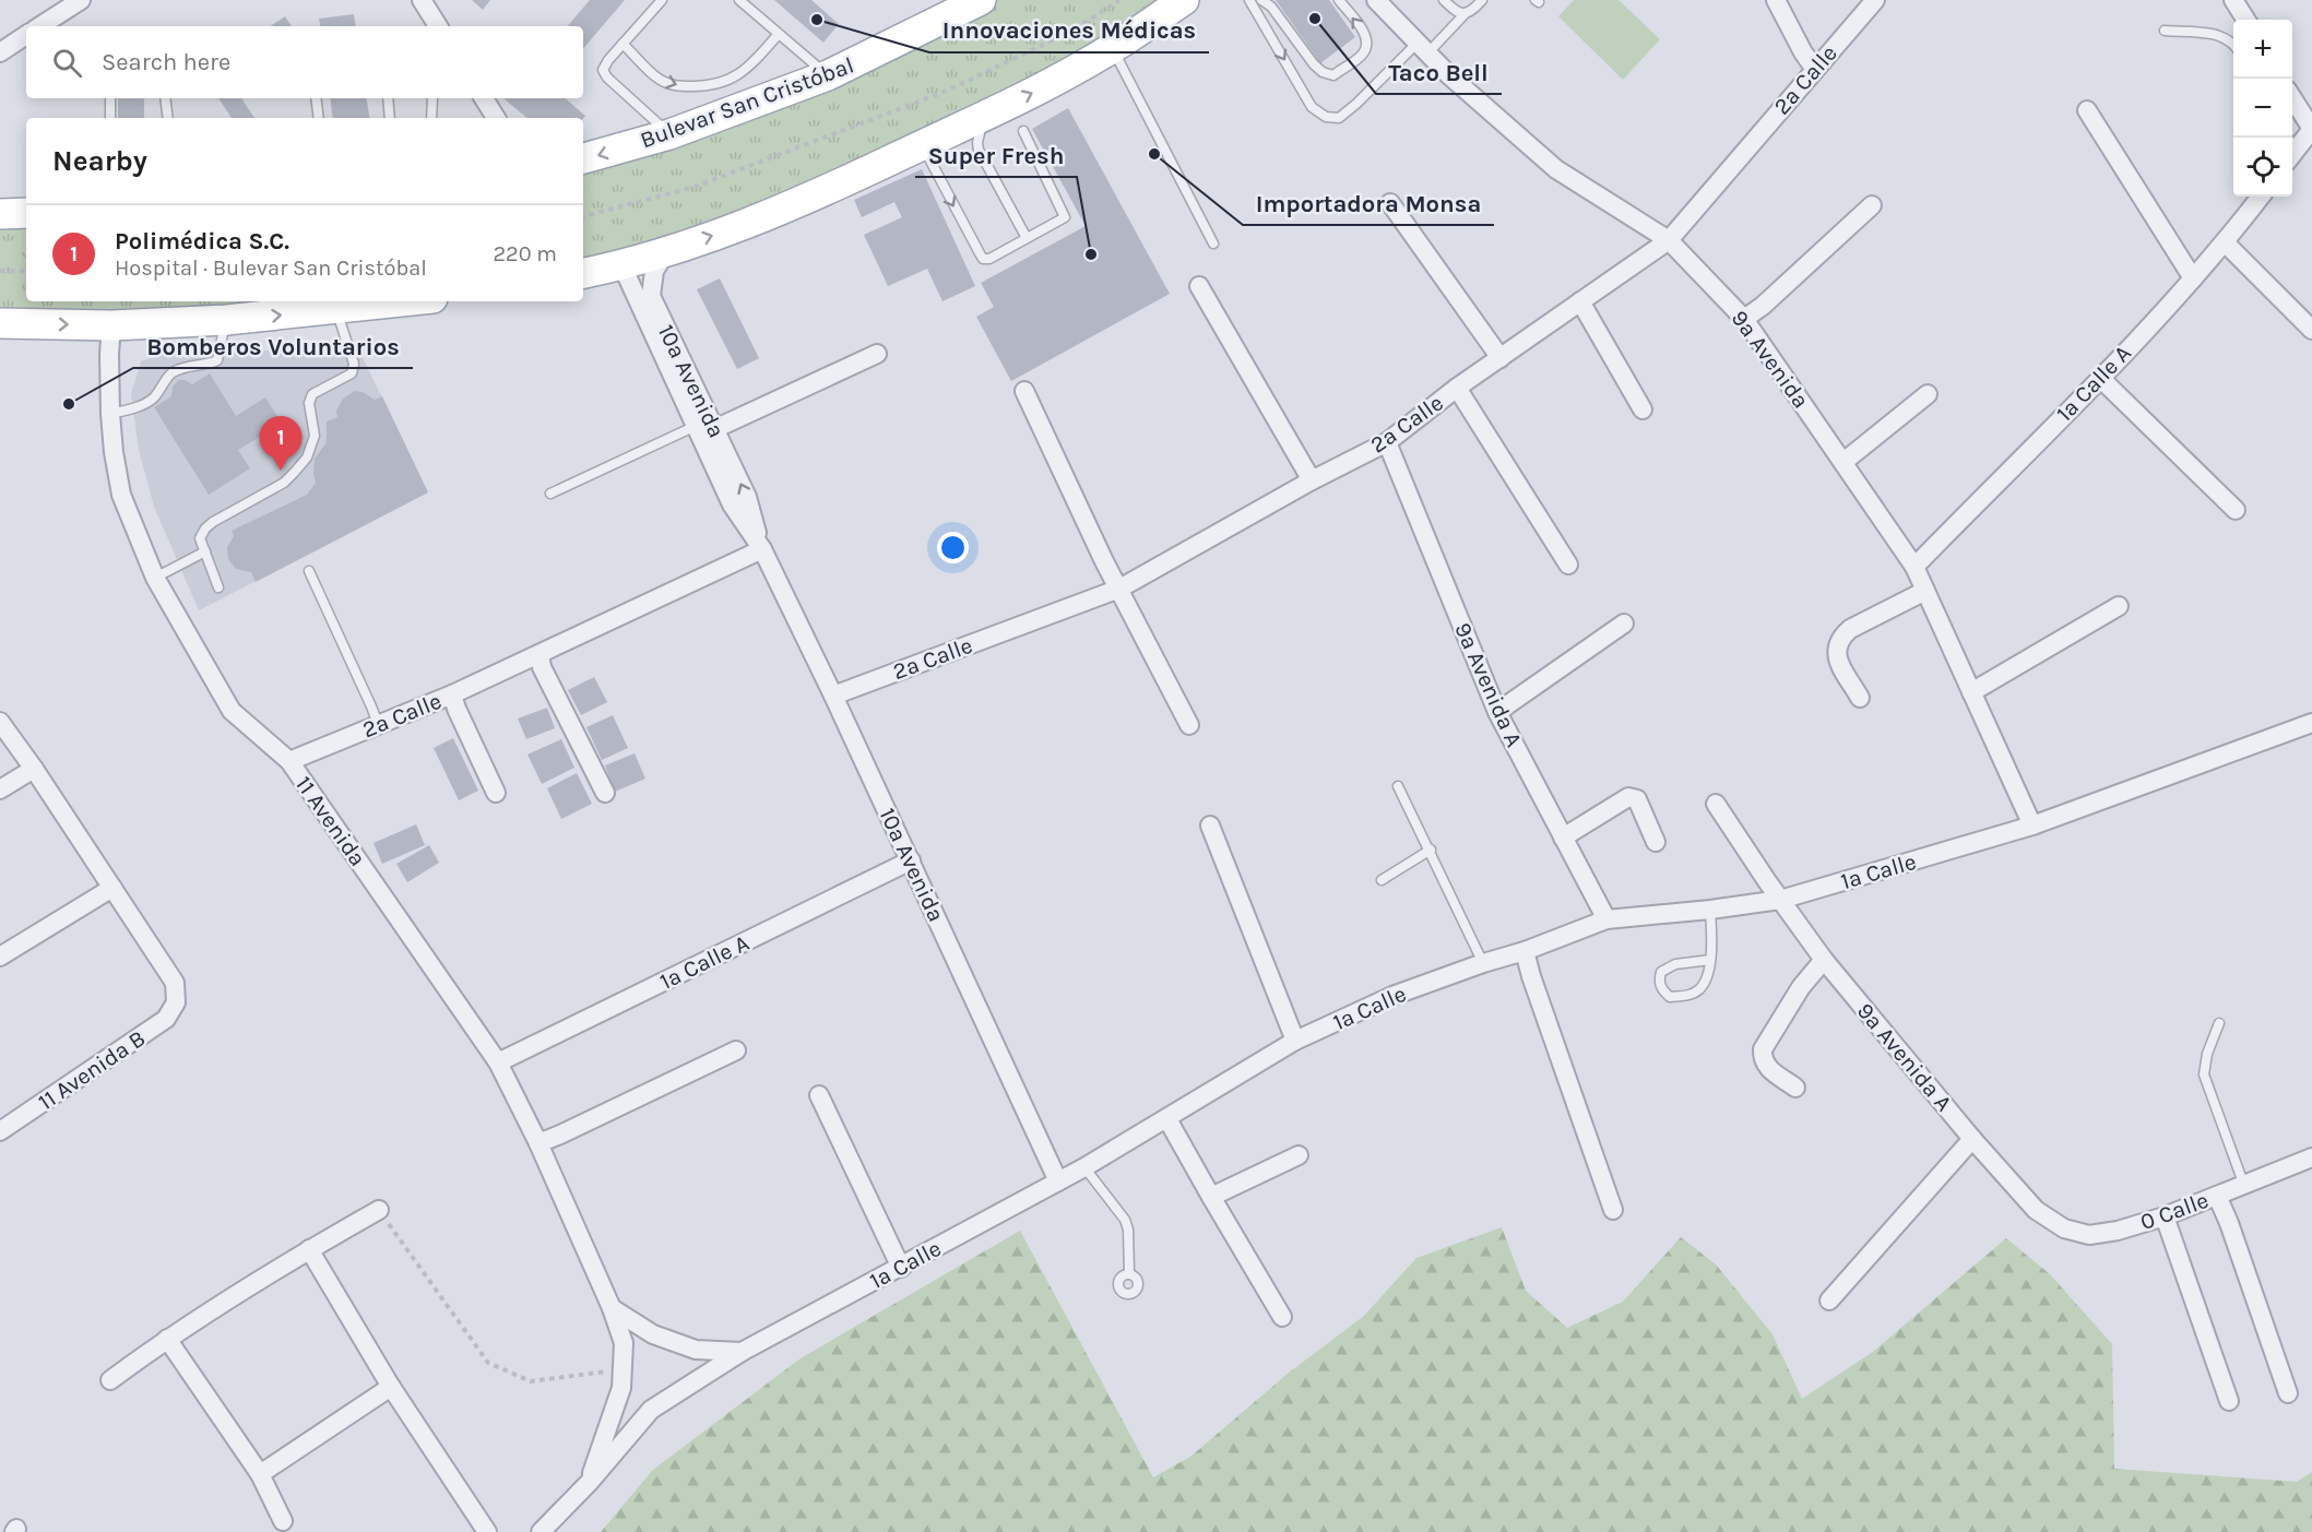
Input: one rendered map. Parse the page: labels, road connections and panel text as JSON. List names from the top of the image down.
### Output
{
  "streets": {
    "main road": ["Bulevar San Cristóbal"],
    "street": [
      "2a Calle",
      "9a Avenida",
      "10a Avenida",
      "1a Calle A",
      "9a Avenida A",
      "11 Avenida",
      "1a Calle",
      "11 Avenida B",
      "0 Calle"
    ]
  },
  "crossings": [
    ["2a Calle", "9a Avenida"],
    ["2a Calle", "10a Avenida"],
    ["2a Calle", "9a Avenida A"],
    ["2a Calle", "11 Avenida"],
    ["9a Avenida", "1a Calle A"],
    ["9a Avenida", "1a Calle"],
    ["10a Avenida", "1a Calle A"],
    ["10a Avenida", "1a Calle"],
    ["1a Calle A", "11 Avenida"],
    ["9a Avenida A", "1a Calle"],
    ["9a Avenida A", "0 Calle"],
    ["11 Avenida", "1a Calle"]
  ],
  "places": [
    "Taco Bell",
    "Innovaciones Médicas",
    "Importadora Monsa",
    "Super Fresh",
    "Bomberos Voluntarios"
  ],
  "page": {
    "map_buttons": ["+", "−"],
    "search": "Search here",
    "heading": "Nearby",
    "list": [
      {
        "mark": "1",
        "name": "Polimédica S.C.",
        "note": "Hospital · Bulevar San Cristóbal",
        "value": "220 m"
      }
    ],
    "pins": "1"
  }
}
